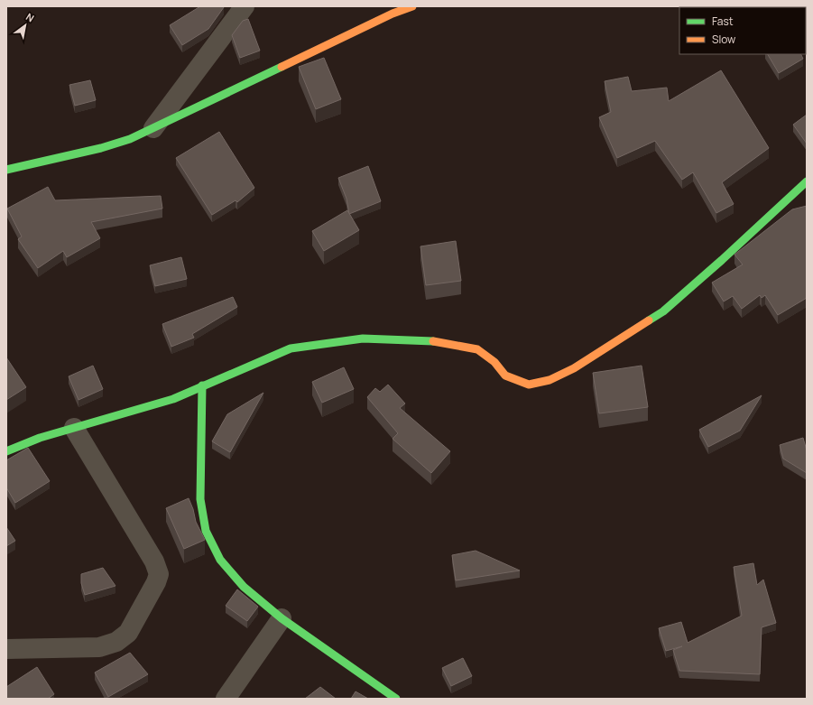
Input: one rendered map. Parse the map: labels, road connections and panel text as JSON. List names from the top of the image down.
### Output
{
  "legend": ["Fast", "Slow"],
  "north": "top right"
}
